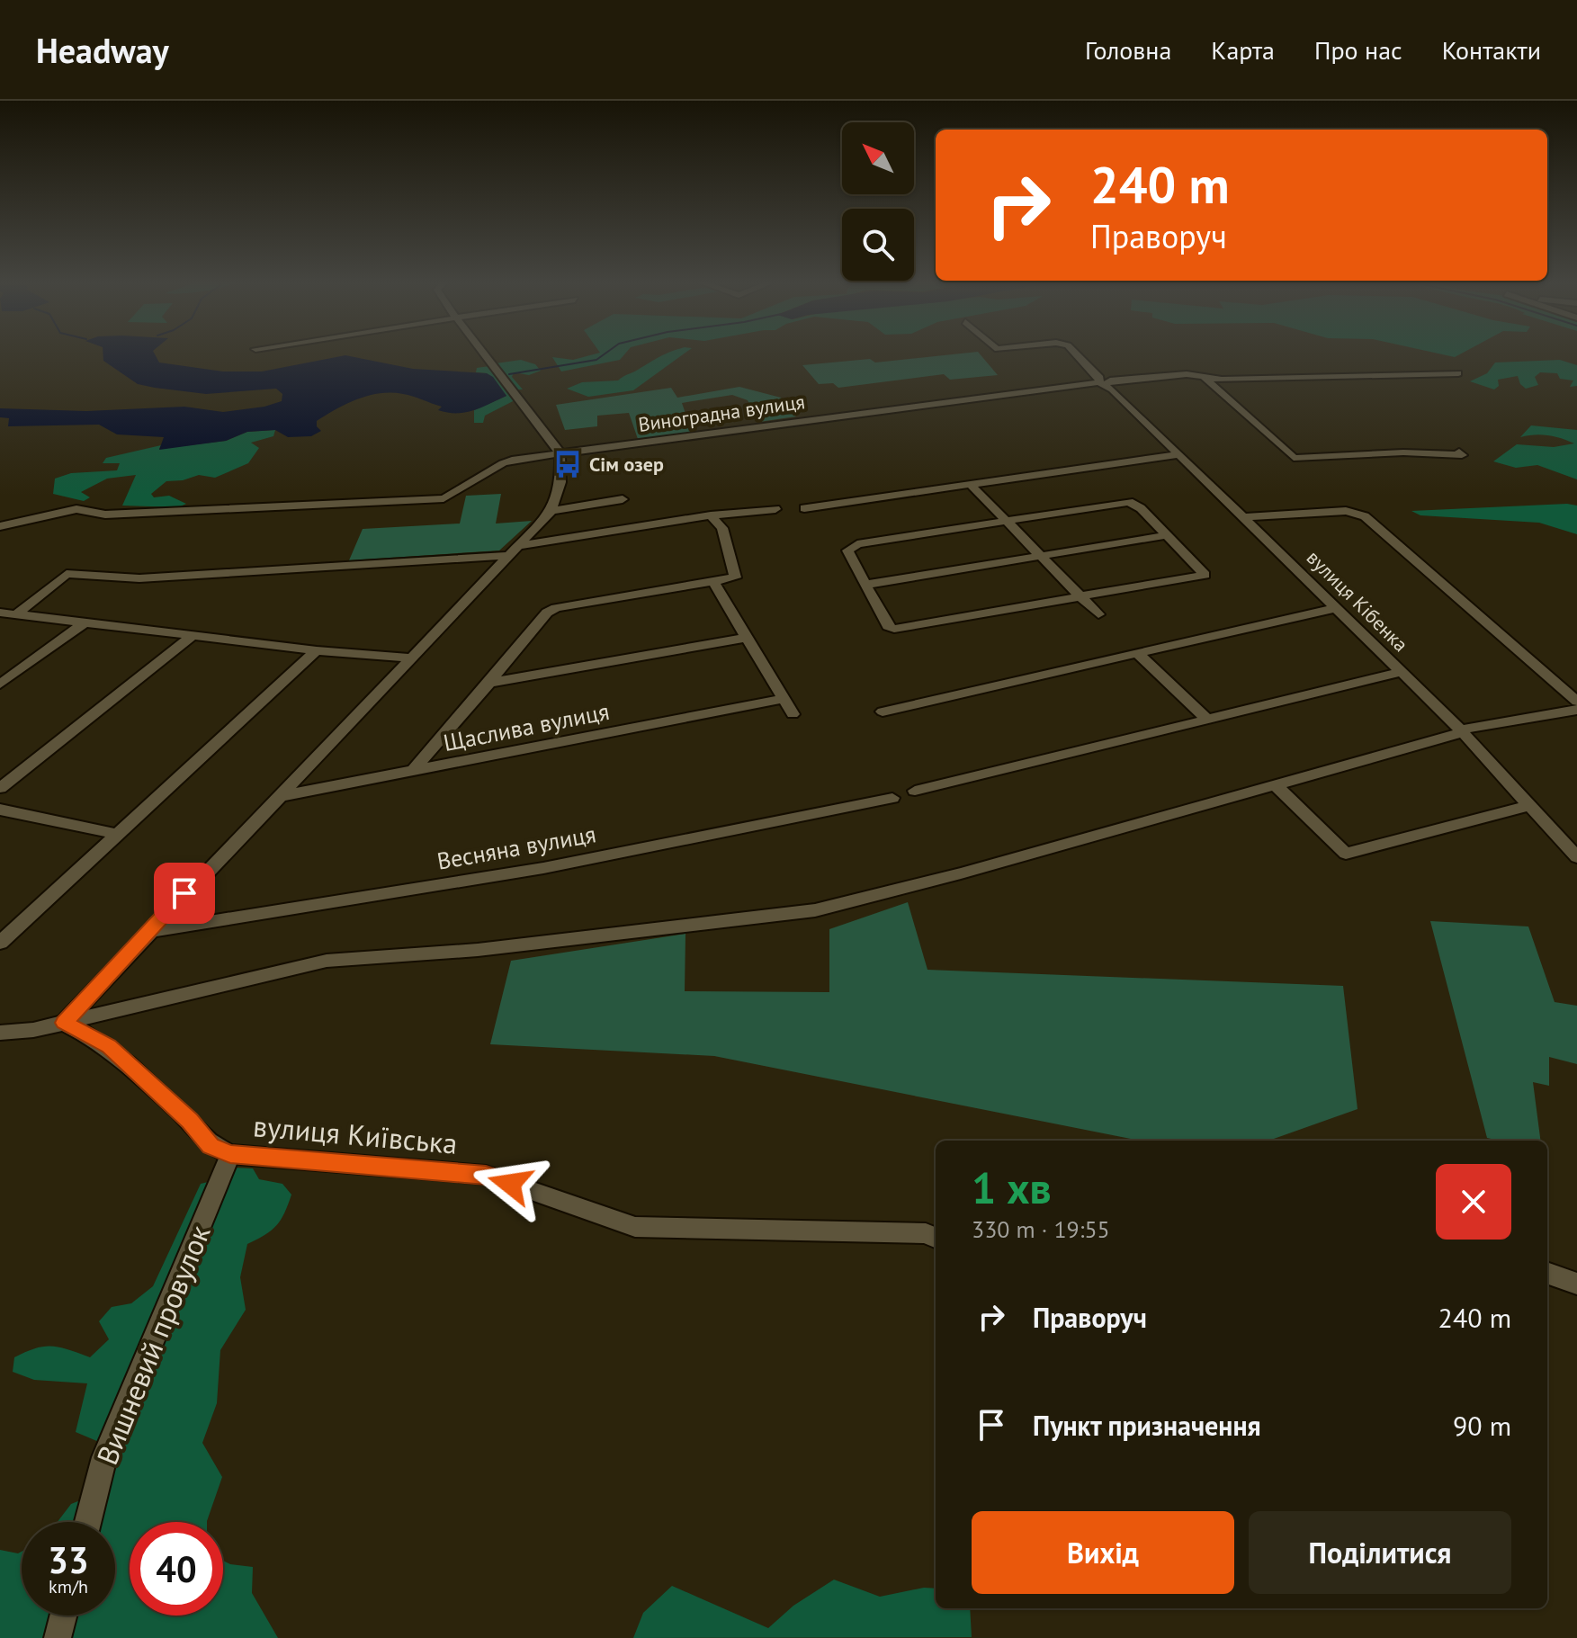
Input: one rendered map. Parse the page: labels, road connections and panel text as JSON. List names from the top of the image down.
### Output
{
  "streets": {
    "street": [
      "Виноградна вулиця",
      "вулиця Кібенка",
      "Щаслива вулиця",
      "Весняна вулиця",
      "вулиця Київська",
      "Вишневий провулок"
    ]
  },
  "crossings": [
    ["Виноградна вулиця", "вулиця Кібенка"],
    ["вулиця Київська", "Вишневий провулок"]
  ],
  "places": {
    "bus stop": ["Сім озер"]
  },
  "north": "top left",
  "page": {
    "header": "Headway",
    "nav": [
      "Головна",
      "Карта",
      "Про нас",
      "Контакти"
    ],
    "turn": ["240 m", "Праворуч"],
    "heading": ["1 хв", "330 m · 19:55"],
    "list": [
      {
        "name": "Праворуч",
        "value": "240 m"
      },
      {
        "name": "Пункт призначення",
        "value": "90 m"
      }
    ],
    "buttons": ["Вихід", "Поділитися"],
    "speed": "33 km/h",
    "limit": "40"
  }
}
